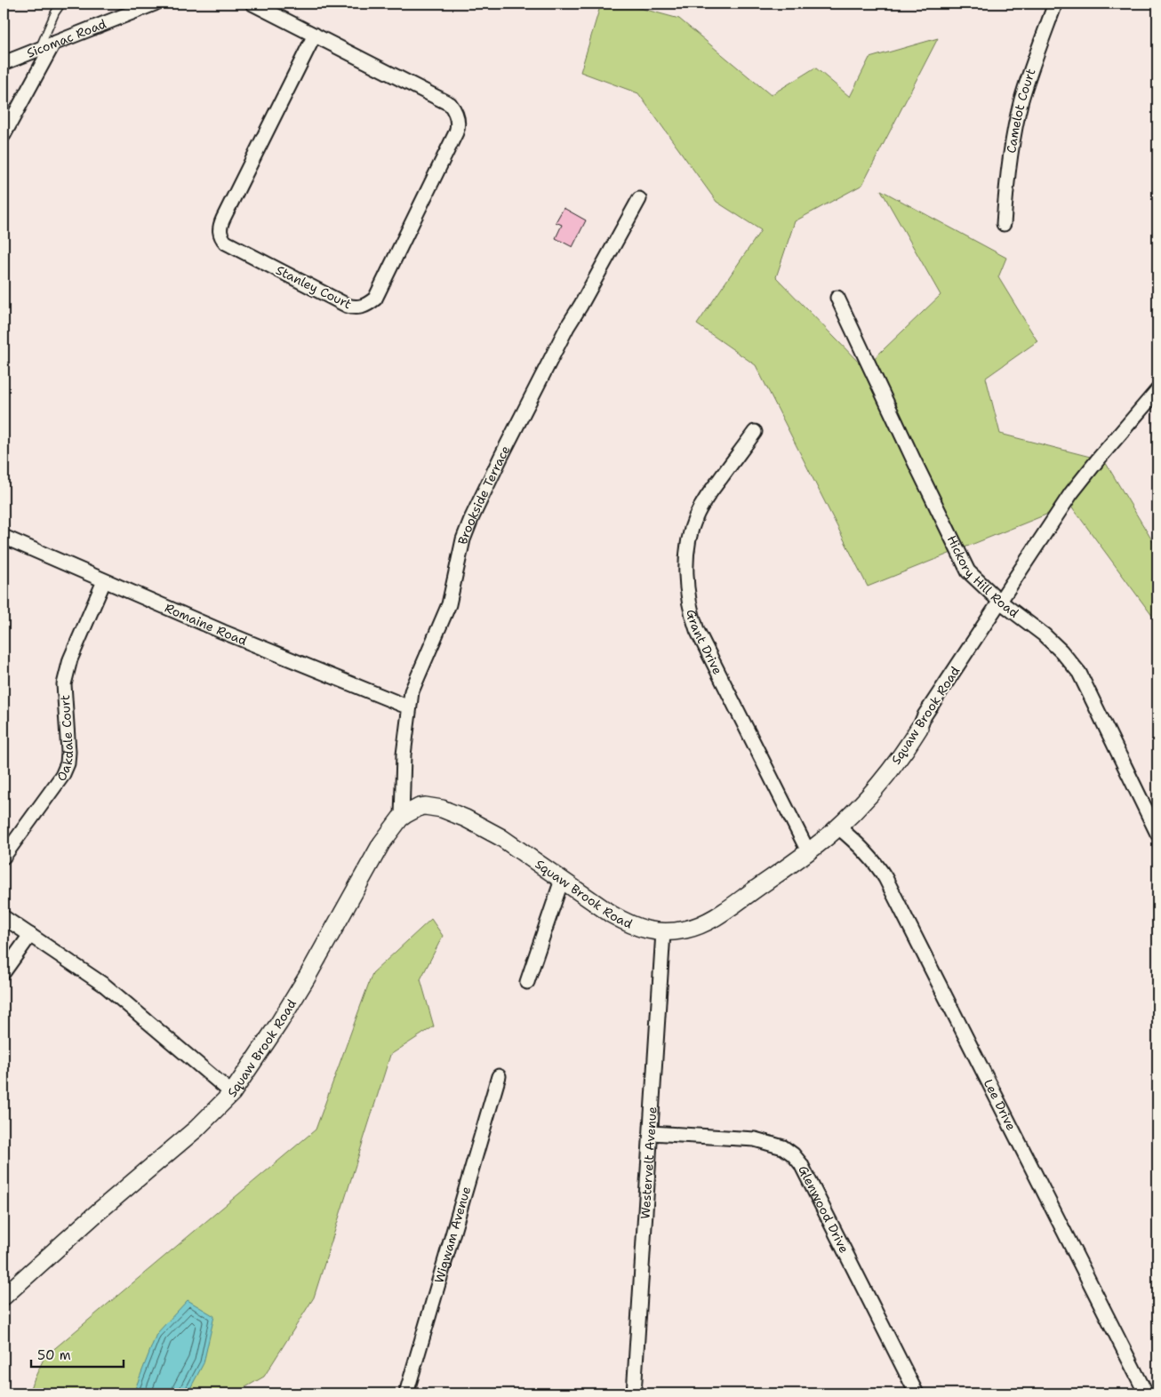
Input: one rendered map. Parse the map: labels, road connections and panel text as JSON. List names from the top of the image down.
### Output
{
  "streets": {
    "street": [
      "Sicomac Road",
      "Camelot Court",
      "Stanley Court",
      "Brookside Terrace",
      "Hickory Hill Road",
      "Romaine Road",
      "Grant Drive",
      "Squaw Brook Road",
      "Oakdale Court",
      "Lee Drive",
      "Westervelt Avenue",
      "Glenwood Drive",
      "Wigwam Avenue"
    ]
  },
  "crossings": [
    ["Brookside Terrace", "Romaine Road"],
    ["Brookside Terrace", "Squaw Brook Road"],
    ["Hickory Hill Road", "Squaw Brook Road"],
    ["Romaine Road", "Oakdale Court"],
    ["Grant Drive", "Squaw Brook Road"],
    ["Squaw Brook Road", "Lee Drive"],
    ["Squaw Brook Road", "Westervelt Avenue"],
    ["Westervelt Avenue", "Glenwood Drive"]
  ],
  "scale_bar": "50 m"
}
